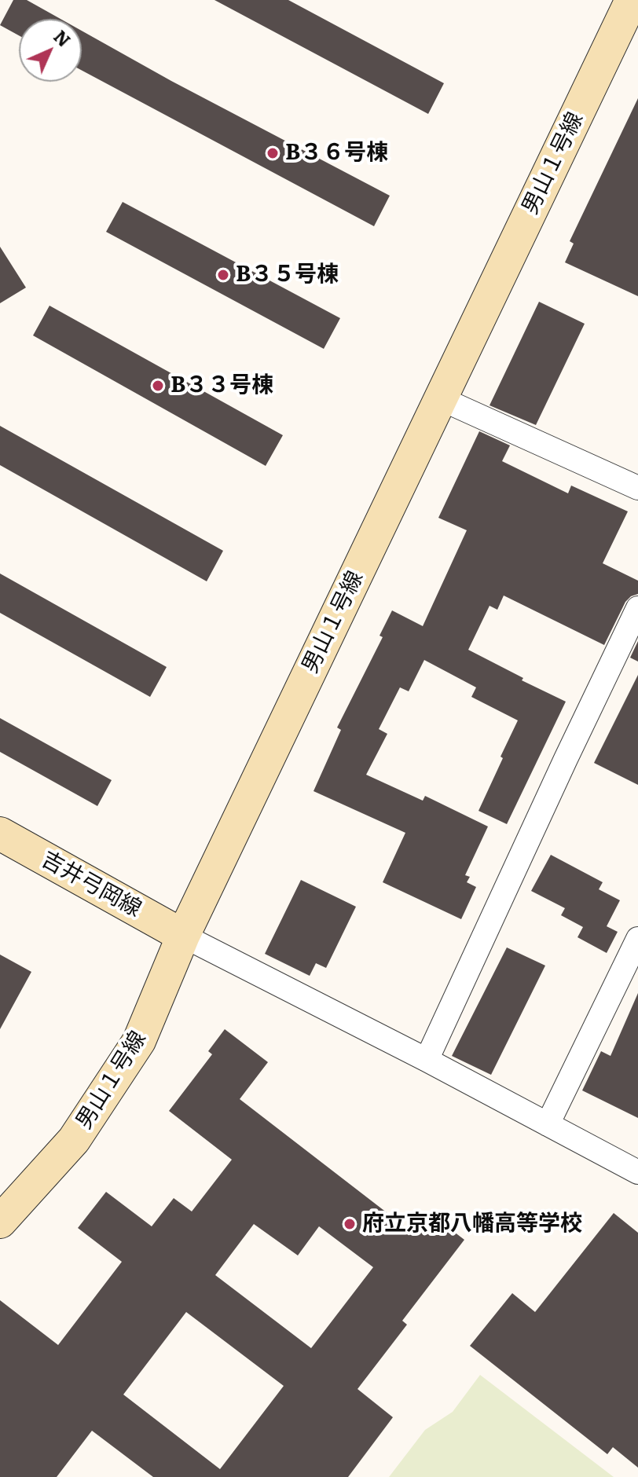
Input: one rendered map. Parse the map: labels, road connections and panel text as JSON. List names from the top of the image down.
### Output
{
  "streets": {
    "street": ["男山１号線", "吉井弓岡線"]
  },
  "crossings": [
    ["男山１号線", "吉井弓岡線"]
  ],
  "places": [
    "B３６号棟",
    "B３５号棟",
    "B３３号棟",
    "府立京都八幡高等学校"
  ],
  "north": "top right"
}
